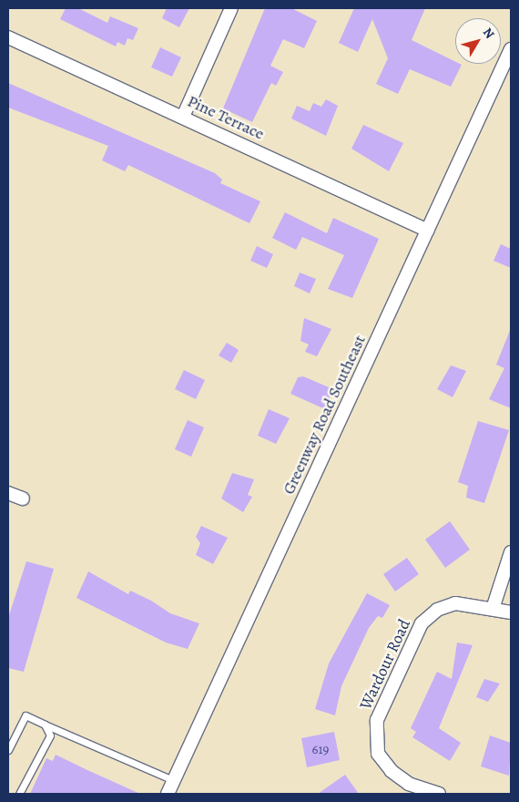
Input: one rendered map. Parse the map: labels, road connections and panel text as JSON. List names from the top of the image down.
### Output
{
  "streets": {
    "street": ["Pine Terrace", "Greenway Road Southeast", "Wardour Road"]
  },
  "crossings": [
    ["Pine Terrace", "Greenway Road Southeast"]
  ],
  "house_numbers": ["619"],
  "north": "top right"
}
